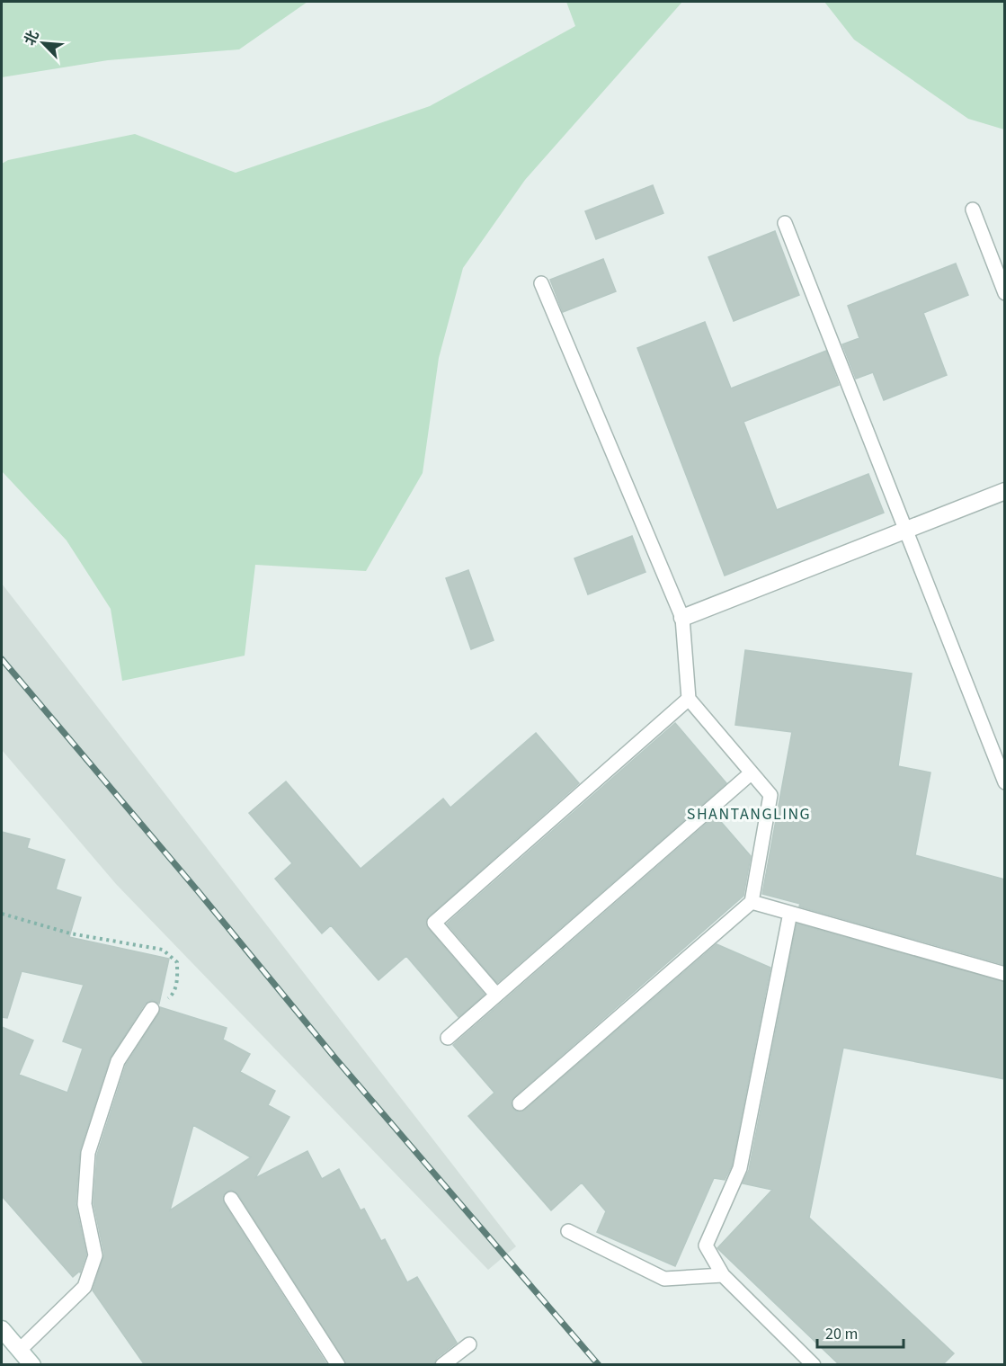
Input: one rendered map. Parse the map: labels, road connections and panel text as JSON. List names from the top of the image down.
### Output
{
  "districts": ["SHANTANGLING"],
  "scale_bar": "20 m",
  "north": "top left"
}
